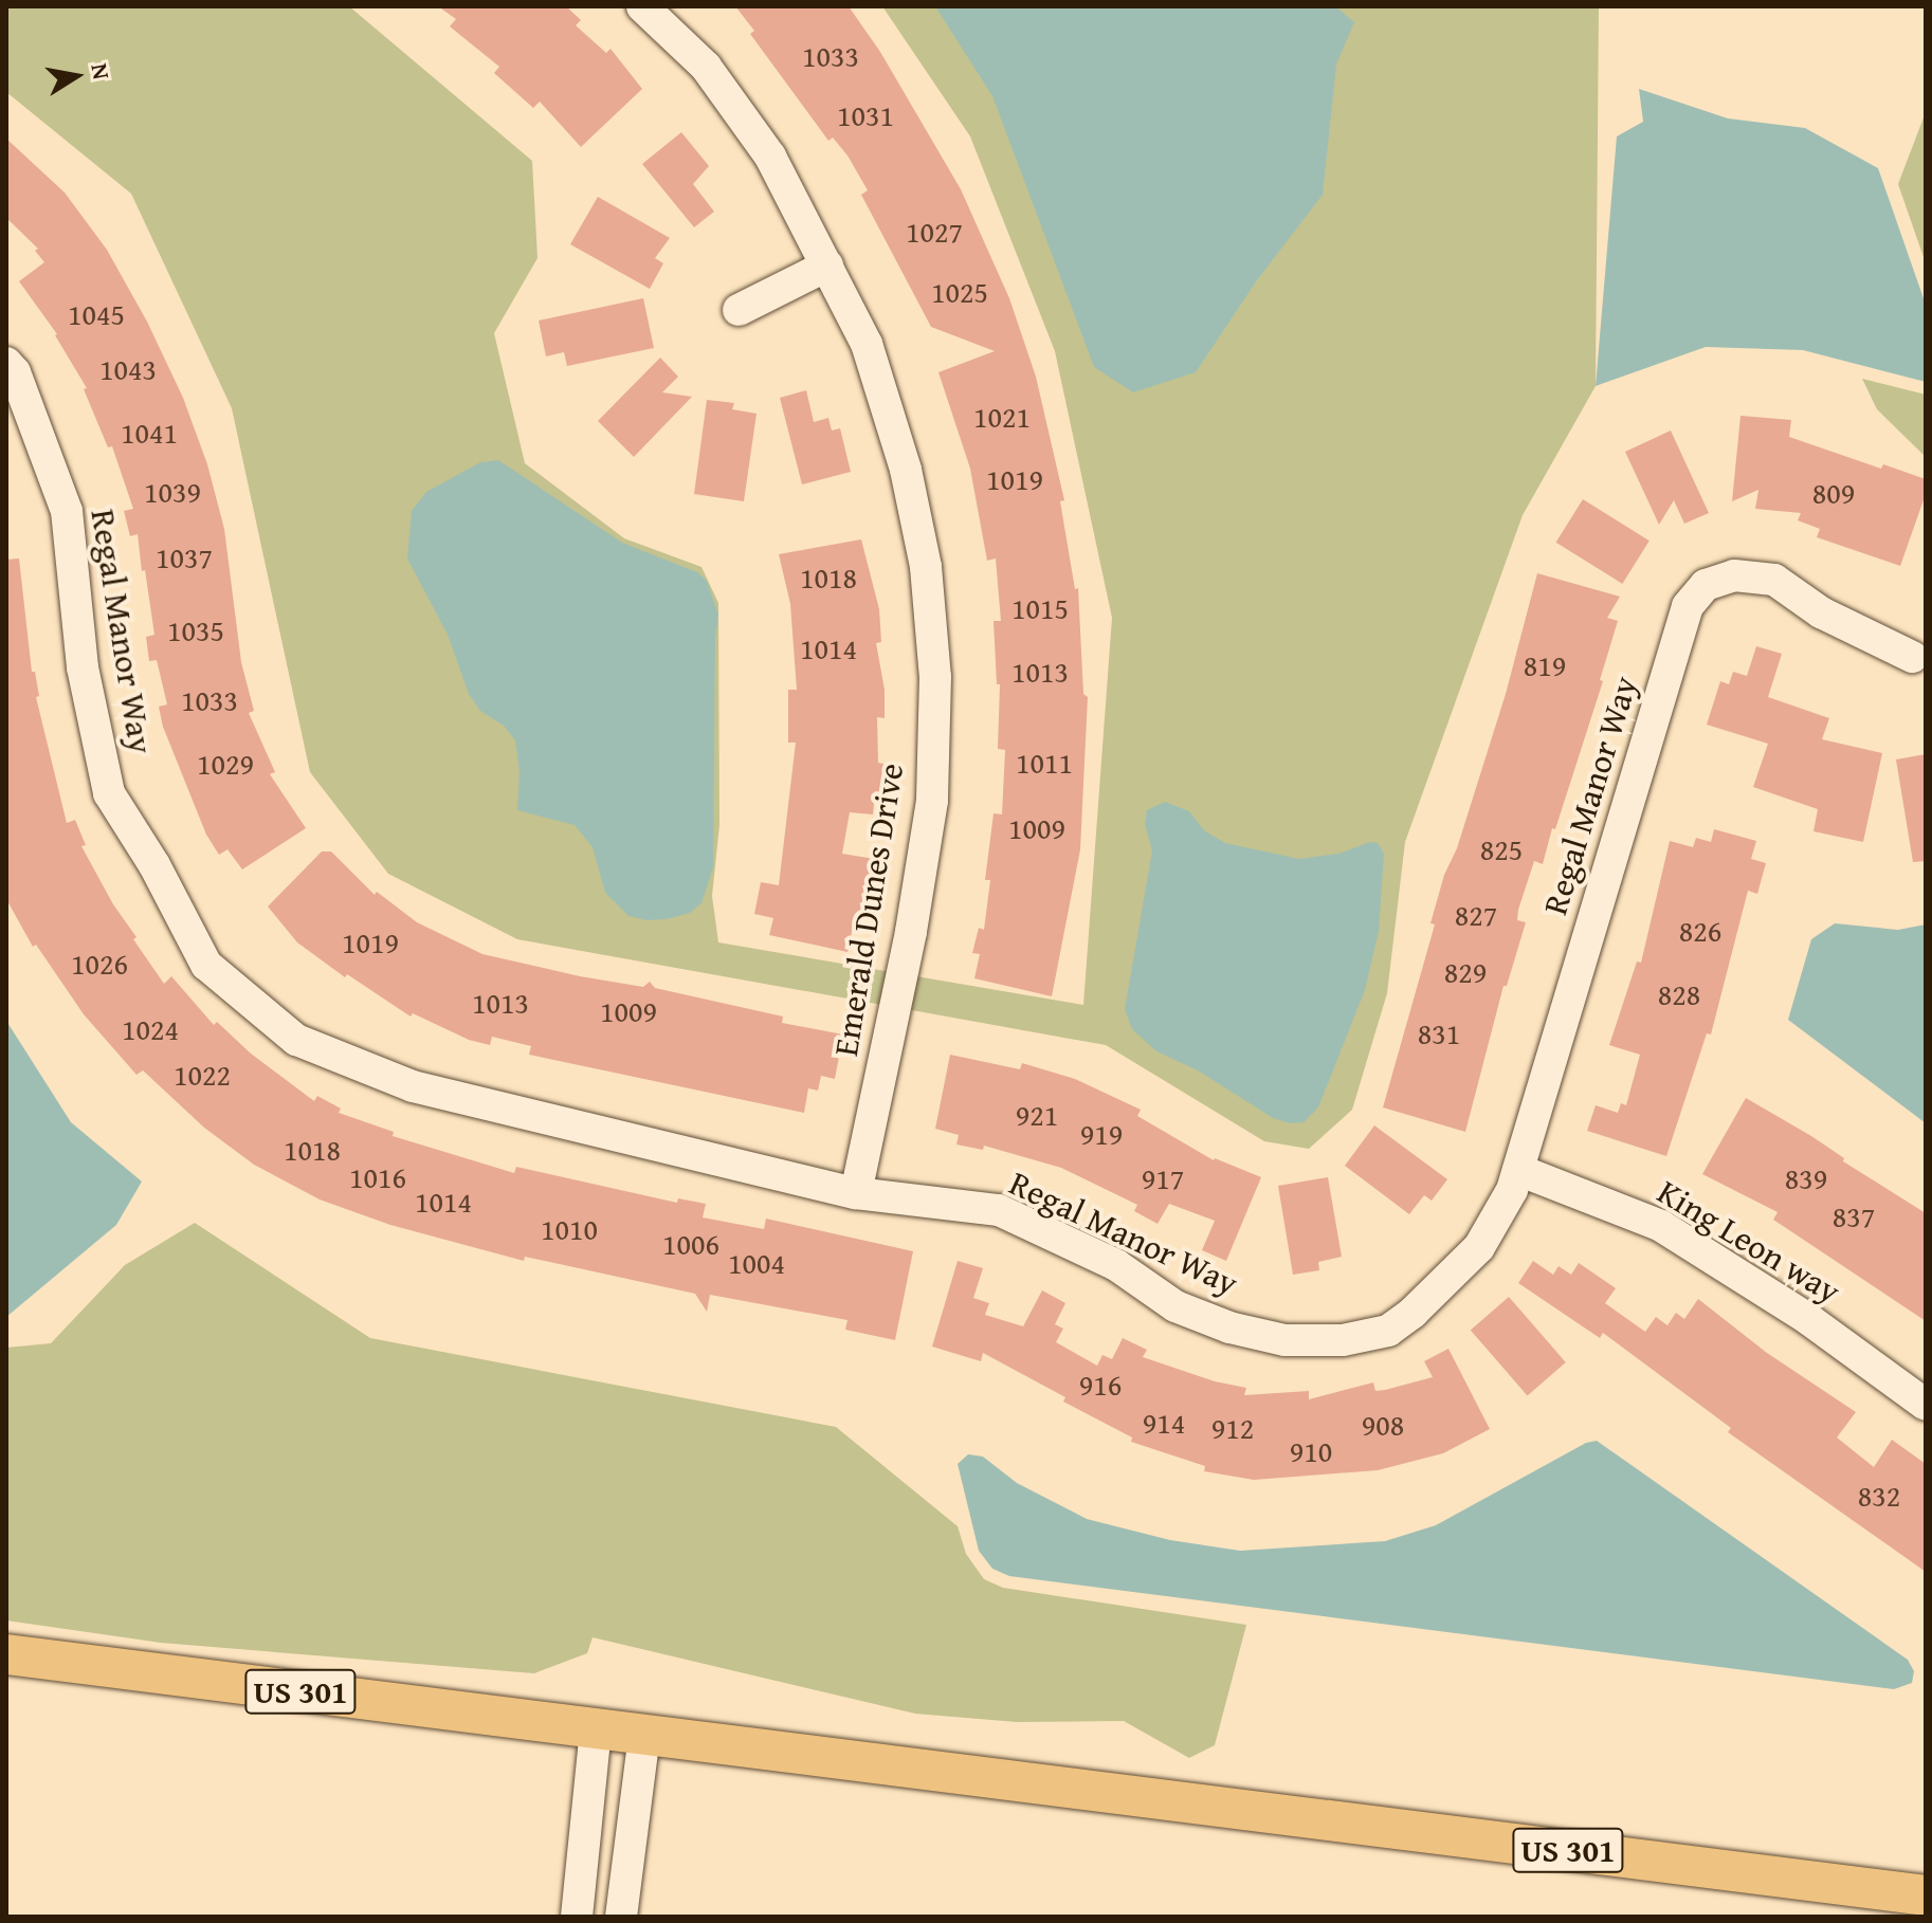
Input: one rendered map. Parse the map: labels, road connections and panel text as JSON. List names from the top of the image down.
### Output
{
  "streets": {
    "main road": ["US 301"],
    "street": ["Regal Manor Way", "Emerald Dunes Drive", "King Leon way"]
  },
  "crossings": [
    ["Regal Manor Way", "Emerald Dunes Drive"],
    ["Regal Manor Way", "King Leon way"]
  ],
  "house_numbers": [
    "1033",
    "1031",
    "1027",
    "1025",
    "1045",
    "1043",
    "1021",
    "1041",
    "1019",
    "1039",
    "809",
    "1037",
    "1018",
    "1015",
    "1035",
    "1014",
    "819",
    "1013",
    "1033",
    "1011",
    "1029",
    "1009",
    "825",
    "827",
    "826",
    "1019",
    "1026",
    "829",
    "828",
    "1013",
    "1009",
    "1024",
    "831",
    "1022",
    "921",
    "919",
    "1018",
    "1016",
    "917",
    "839",
    "1014",
    "837",
    "1010",
    "1006",
    "1004",
    "916",
    "914",
    "908",
    "912",
    "910",
    "832"
  ],
  "north": "right"
}
